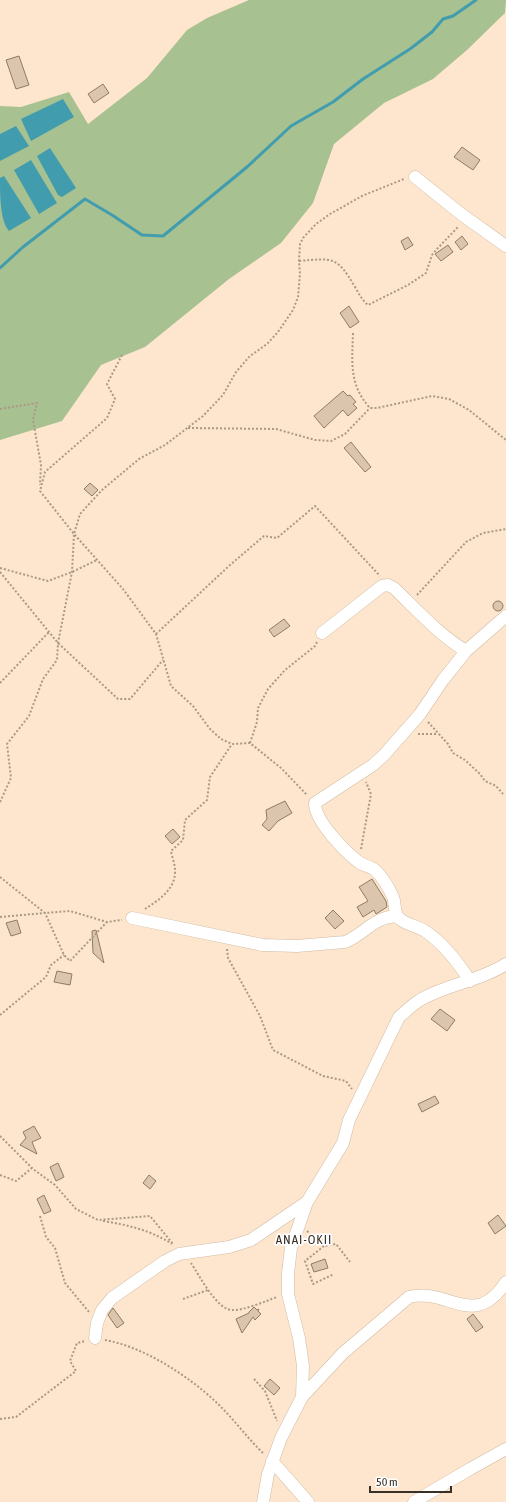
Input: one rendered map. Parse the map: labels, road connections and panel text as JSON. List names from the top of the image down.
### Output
{
  "districts": ["ANAI-OKII"],
  "scale_bar": "50 m"
}
